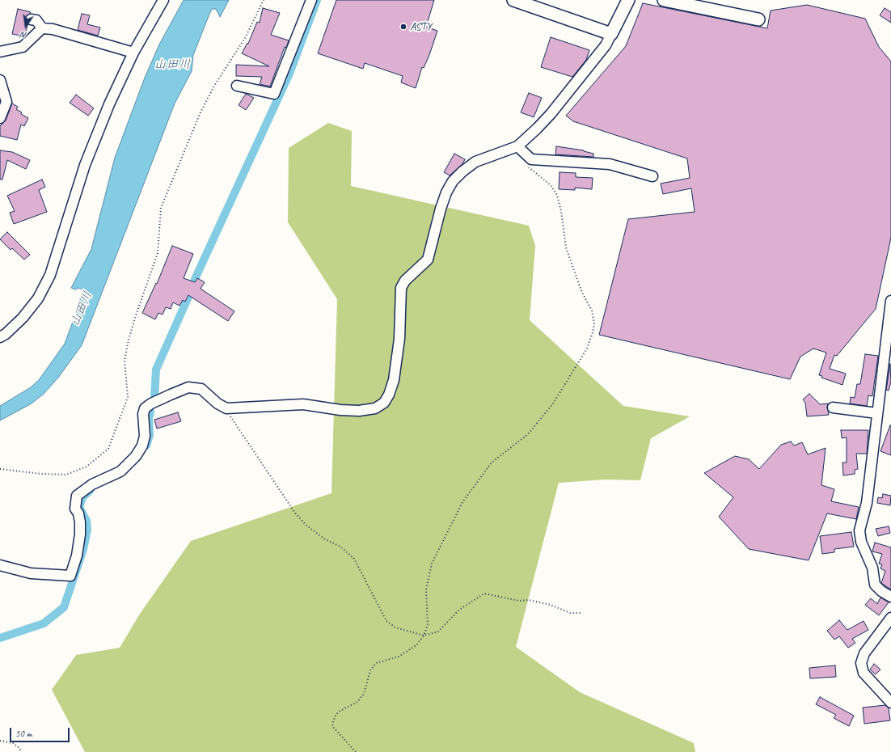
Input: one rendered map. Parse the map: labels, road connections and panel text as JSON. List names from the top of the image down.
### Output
{
  "water": ["山田川"],
  "places": ["ASTY"],
  "scale_bar": "50 m",
  "north": "bottom"
}
